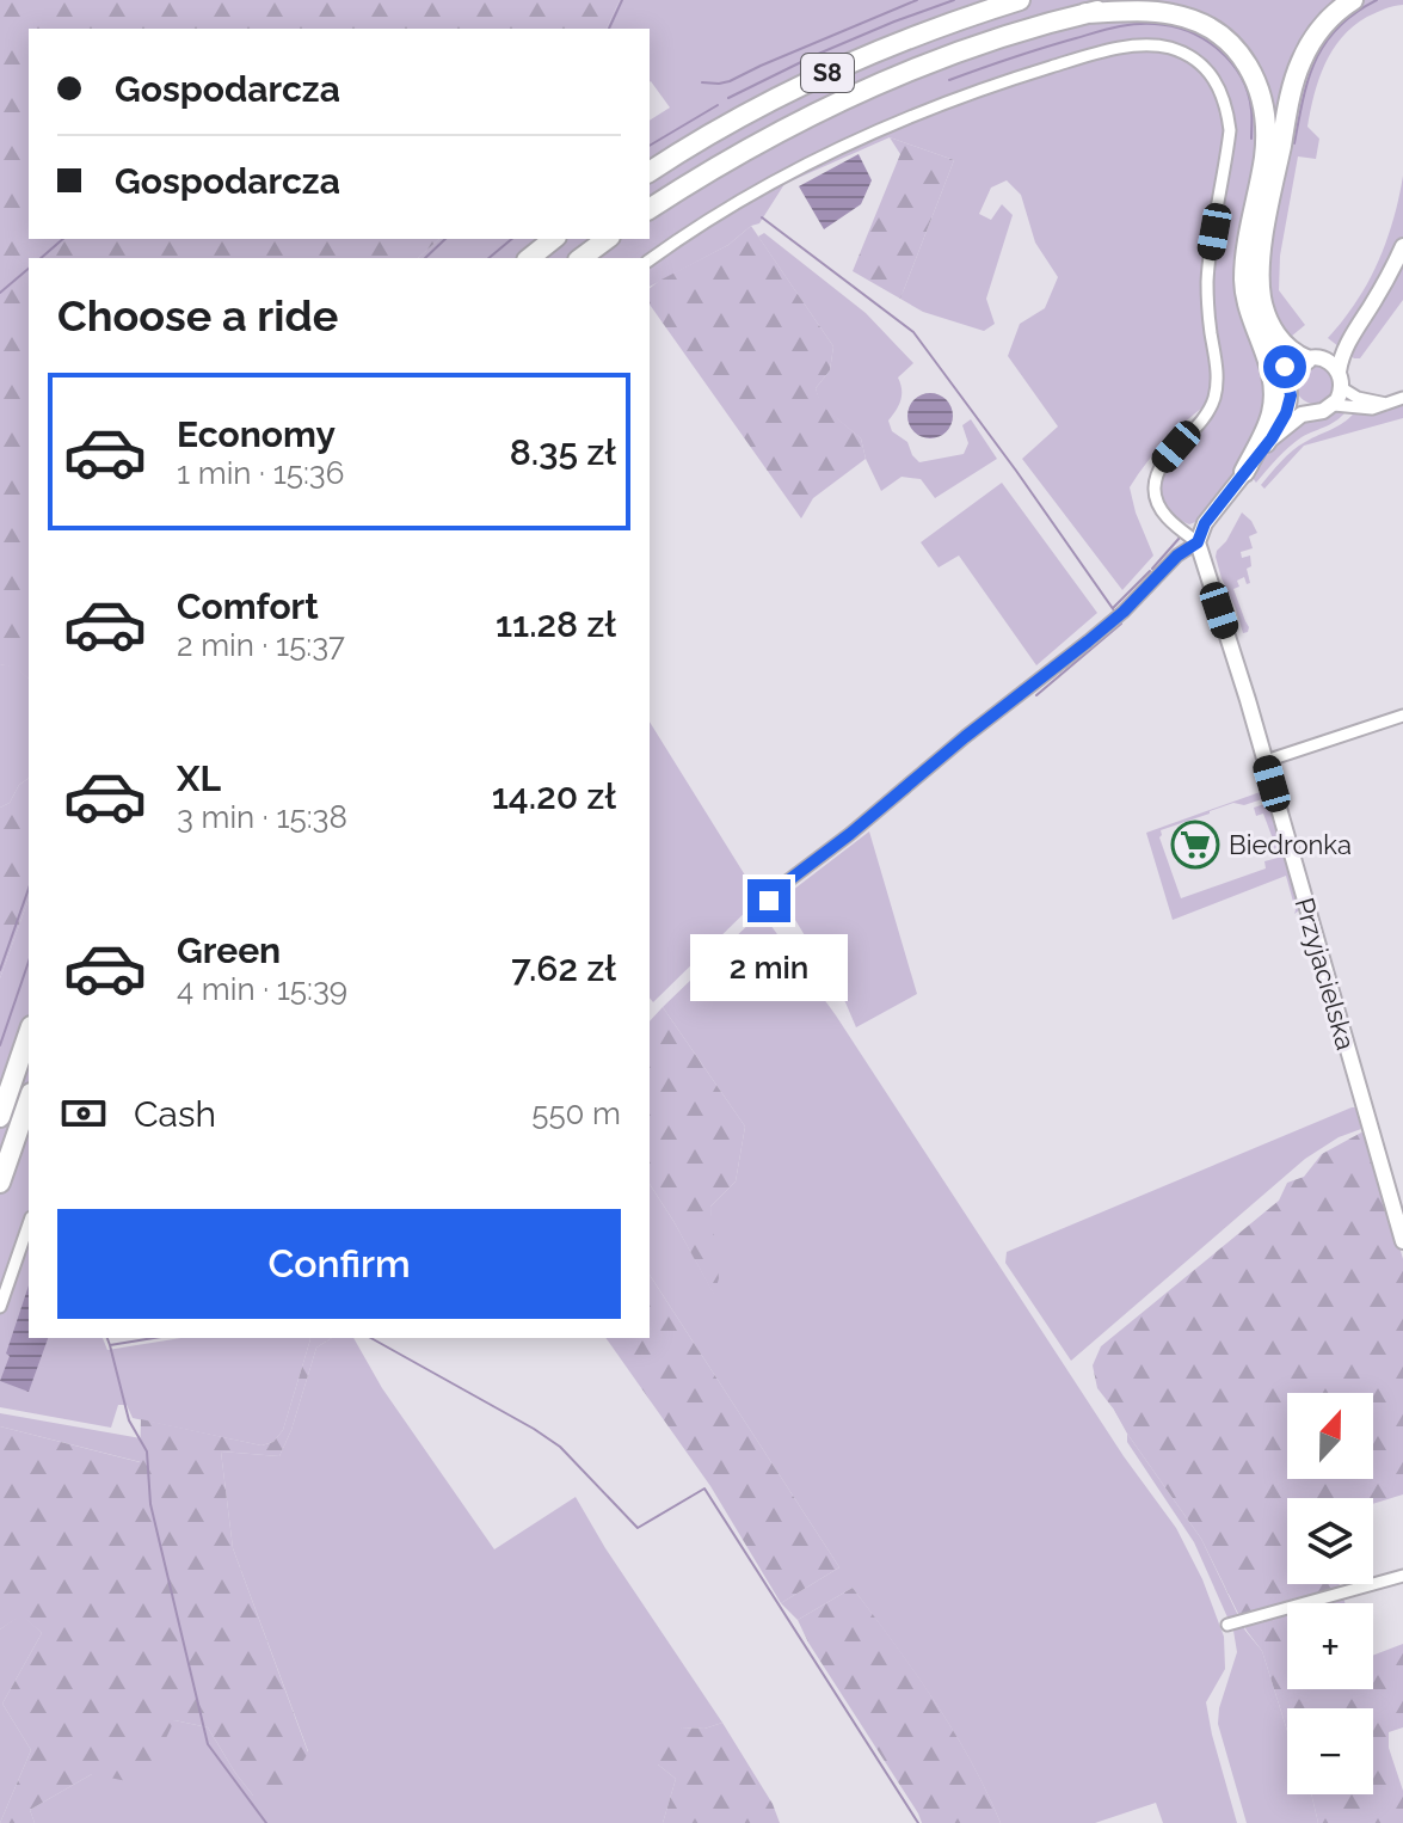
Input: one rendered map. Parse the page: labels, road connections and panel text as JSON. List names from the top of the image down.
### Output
{
  "streets": {
    "highway": ["S8"],
    "street": ["Przyjacielska"]
  },
  "places": {
    "supermarket": ["Biedronka"]
  },
  "north": "top",
  "page": {
    "banner": ["Gospodarcza", "Gospodarcza"],
    "heading": "Choose a ride",
    "list": [
      {
        "name": "Economy",
        "note": "1 min · 15:36",
        "value": "8.35 zł"
      },
      {
        "name": "Comfort",
        "note": "2 min · 15:37",
        "value": "11.28 zł"
      },
      {
        "name": "XL",
        "note": "3 min · 15:38",
        "value": "14.20 zł"
      },
      {
        "name": "Green",
        "note": "4 min · 15:39",
        "value": "7.62 zł"
      }
    ],
    "bubble": "2 min",
    "pay": ["Cash", "550 m"],
    "buttons": "Confirm",
    "map_buttons": ["+", "−"]
  }
}
